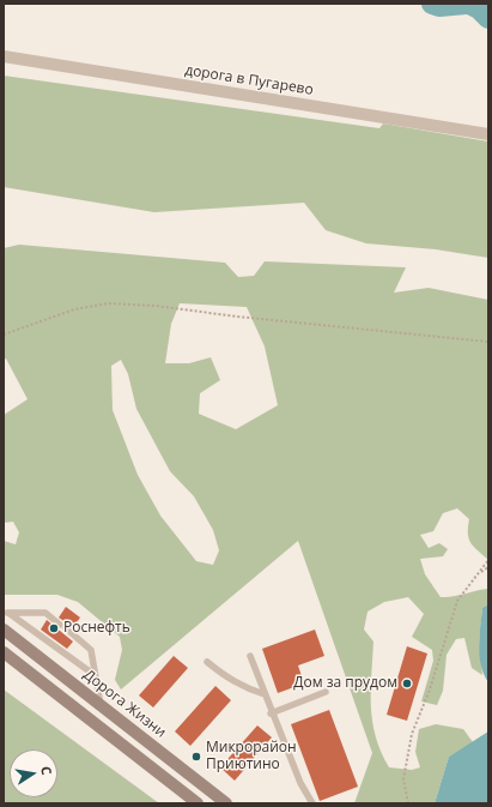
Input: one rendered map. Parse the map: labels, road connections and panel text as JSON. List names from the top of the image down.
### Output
{
  "streets": {
    "main road": ["Дорога Жизни"],
    "street": ["дорога в Пугарево"]
  },
  "places": ["Роснефть", "Дом за прудом", "Микрорайон Приютино"],
  "north": "right"
}
